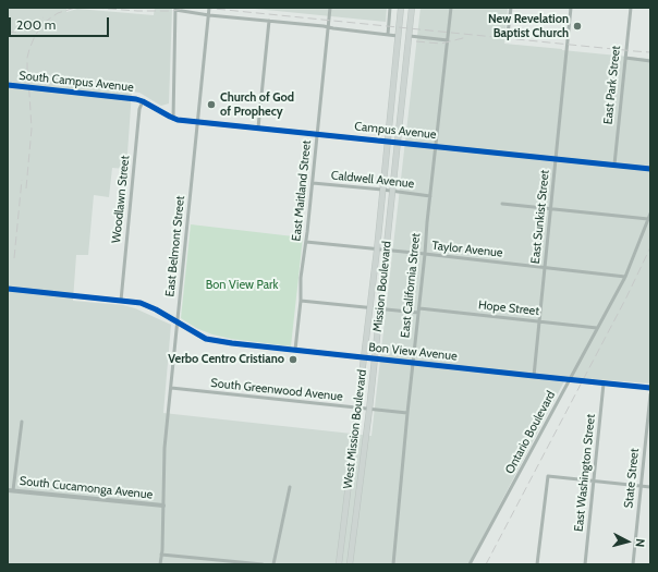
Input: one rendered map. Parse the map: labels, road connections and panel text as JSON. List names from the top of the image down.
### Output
{
  "streets": {
    "main road": ["Mission Boulevard", "West Mission Boulevard"],
    "street": [
      "South Campus Avenue",
      "East Park Street",
      "Campus Avenue",
      "Caldwell Avenue",
      "East Maitland Street",
      "Woodlawn Street",
      "East Sunkist Street",
      "East Belmont Street",
      "Taylor Avenue",
      "East California Street",
      "Hope Street",
      "Bon View Avenue",
      "South Greenwood Avenue",
      "Ontario Boulevard",
      "East Washington Street",
      "State Street",
      "South Cucamonga Avenue"
    ]
  },
  "crossings": [
    ["South Campus Avenue", "Campus Avenue"],
    ["South Campus Avenue", "Woodlawn Street"],
    ["East Park Street", "Campus Avenue"],
    ["Campus Avenue", "East Maitland Street"],
    ["Campus Avenue", "Woodlawn Street"],
    ["Campus Avenue", "East Sunkist Street"],
    ["Campus Avenue", "East Belmont Street"],
    ["Campus Avenue", "East California Street"],
    ["Campus Avenue", "Mission Boulevard"],
    ["Campus Avenue", "West Mission Boulevard"],
    ["Caldwell Avenue", "East Maitland Street"],
    ["Caldwell Avenue", "East California Street"],
    ["Caldwell Avenue", "Mission Boulevard"],
    ["Caldwell Avenue", "West Mission Boulevard"],
    ["East Maitland Street", "Taylor Avenue"],
    ["East Maitland Street", "Bon View Avenue"],
    ["Woodlawn Street", "Bon View Avenue"],
    ["East Sunkist Street", "Taylor Avenue"],
    ["East Sunkist Street", "Hope Street"],
    ["East Sunkist Street", "Bon View Avenue"],
    ["East Belmont Street", "Bon View Avenue"],
    ["East Belmont Street", "South Greenwood Avenue"],
    ["East Belmont Street", "South Cucamonga Avenue"],
    ["Taylor Avenue", "East California Street"],
    ["Taylor Avenue", "Mission Boulevard"],
    ["Taylor Avenue", "West Mission Boulevard"],
    ["Taylor Avenue", "Ontario Boulevard"],
    ["East California Street", "Hope Street"],
    ["East California Street", "Bon View Avenue"],
    ["East California Street", "South Greenwood Avenue"],
    ["Mission Boulevard", "Bon View Avenue"],
    ["Mission Boulevard", "South Greenwood Avenue"],
    ["Hope Street", "Ontario Boulevard"],
    ["Bon View Avenue", "West Mission Boulevard"],
    ["Bon View Avenue", "Ontario Boulevard"],
    ["Bon View Avenue", "East Washington Street"],
    ["South Greenwood Avenue", "West Mission Boulevard"]
  ],
  "parks": ["Bon View Park"],
  "places": ["New Revelation Baptist Church", "Church of God of Prophecy", "Verbo Centro Cristiano"],
  "scale_bar": "200 m",
  "north": "right"
}
